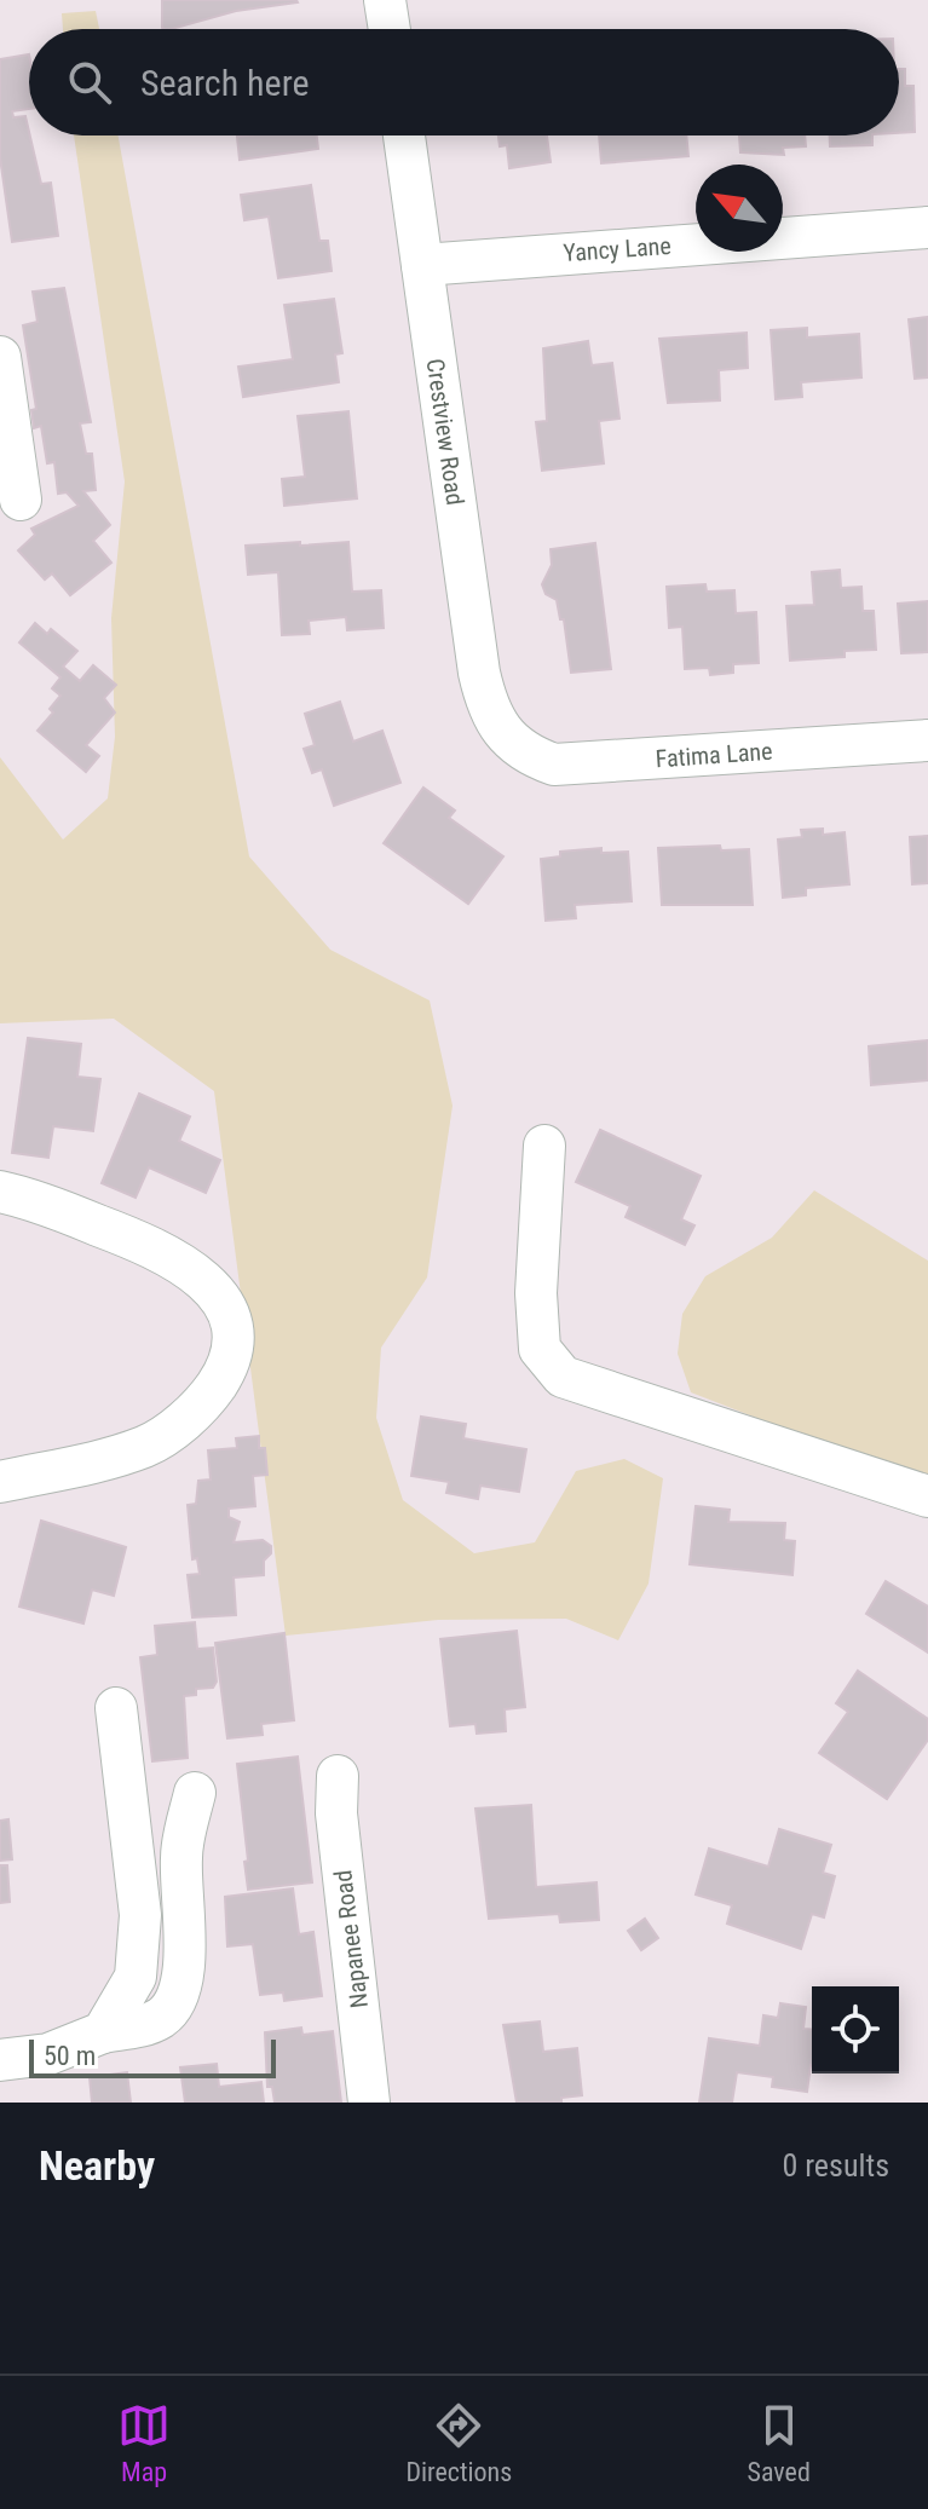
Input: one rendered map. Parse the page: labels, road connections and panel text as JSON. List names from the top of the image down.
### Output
{
  "streets": {
    "street": [
      "Yancy Lane",
      "Crestview Road",
      "Fatima Lane",
      "Napanee Road"
    ]
  },
  "crossings": [
    ["Yancy Lane", "Crestview Road"],
    ["Crestview Road", "Fatima Lane"]
  ],
  "scale_bar": "50 m",
  "north": "top left",
  "page": {
    "search": "Search here",
    "scale": "50 m",
    "heading": ["Nearby", "0 results"],
    "nav": ["Map", "Directions", "Saved"]
  }
}
